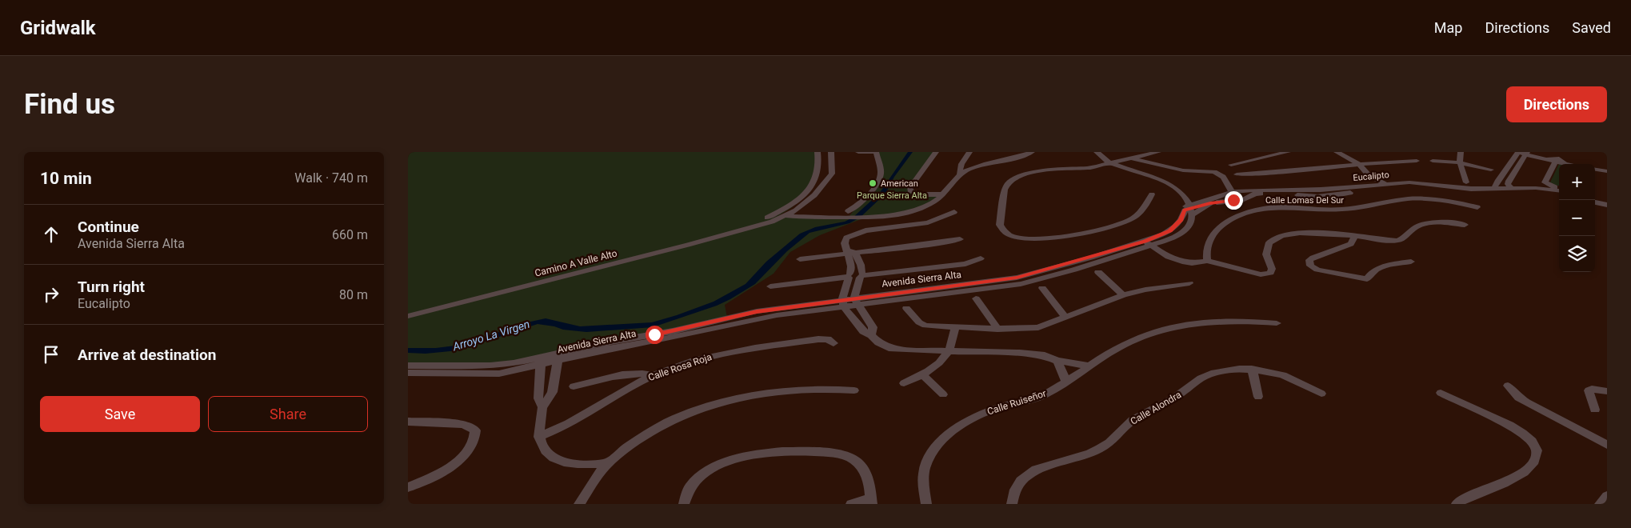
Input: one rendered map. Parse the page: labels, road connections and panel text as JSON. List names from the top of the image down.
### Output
{
  "streets": {
    "street": [
      "Eucalipto",
      "Calle Lomas Del Sur",
      "Camino A Valle Alto",
      "Avenida Sierra Alta",
      "Calle Rosa Roja",
      "Calle Ruiseñor",
      "Calle Alondra"
    ]
  },
  "water": ["Arroyo La Virgen"],
  "parks": ["Parque Sierra Alta"],
  "places": ["American"],
  "page": {
    "header": "Gridwalk",
    "nav": ["Map", "Directions", "Saved"],
    "buttons": [
      "Directions",
      ["Save", "Share"]
    ],
    "title": "Find us",
    "heading": ["10 min", "Walk · 740 m"],
    "map_buttons": ["+", "−"],
    "list": [
      ["Continue", "Avenida Sierra Alta", "660 m"],
      ["Turn right", "Eucalipto", "80 m"],
      "Arrive at destination"
    ]
  }
}
